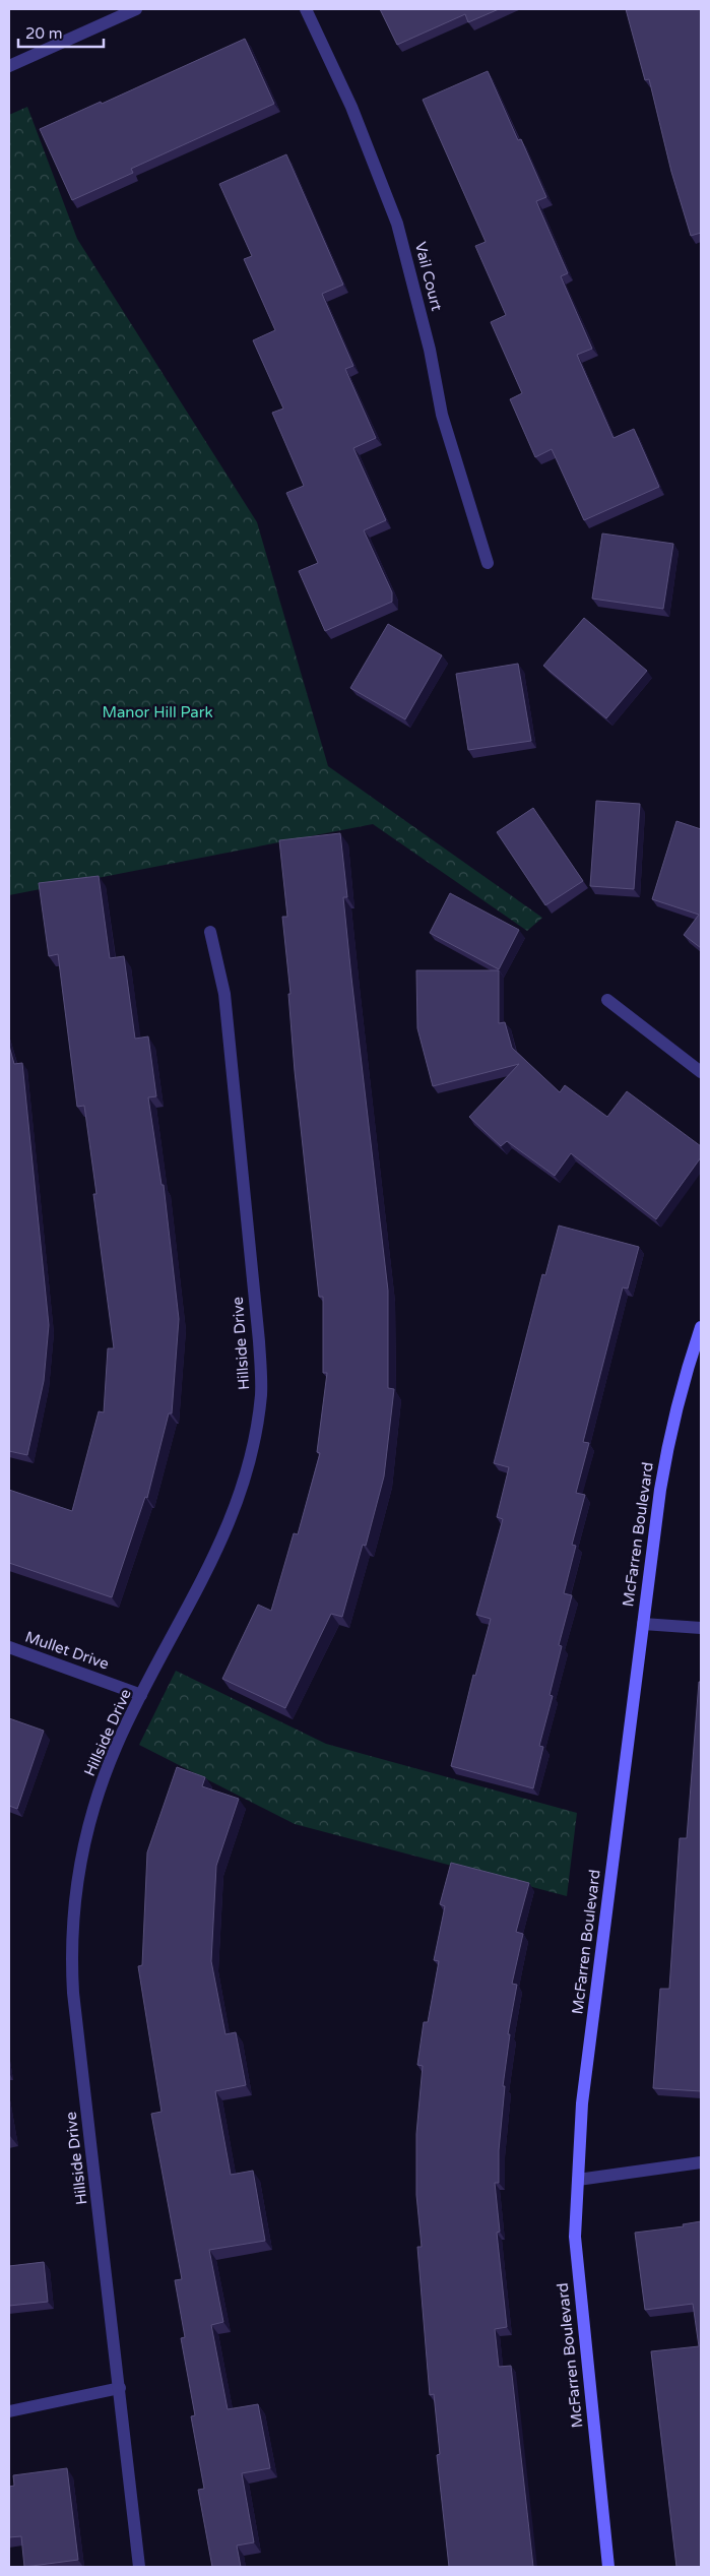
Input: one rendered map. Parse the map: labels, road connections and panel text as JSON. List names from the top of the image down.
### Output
{
  "streets": {
    "street": [
      "Vail Court",
      "Hillside Drive",
      "McFarren Boulevard",
      "Mullet Drive"
    ]
  },
  "crossings": [
    ["Hillside Drive", "Mullet Drive"]
  ],
  "parks": ["Manor Hill Park"],
  "scale_bar": "20 m"
}
